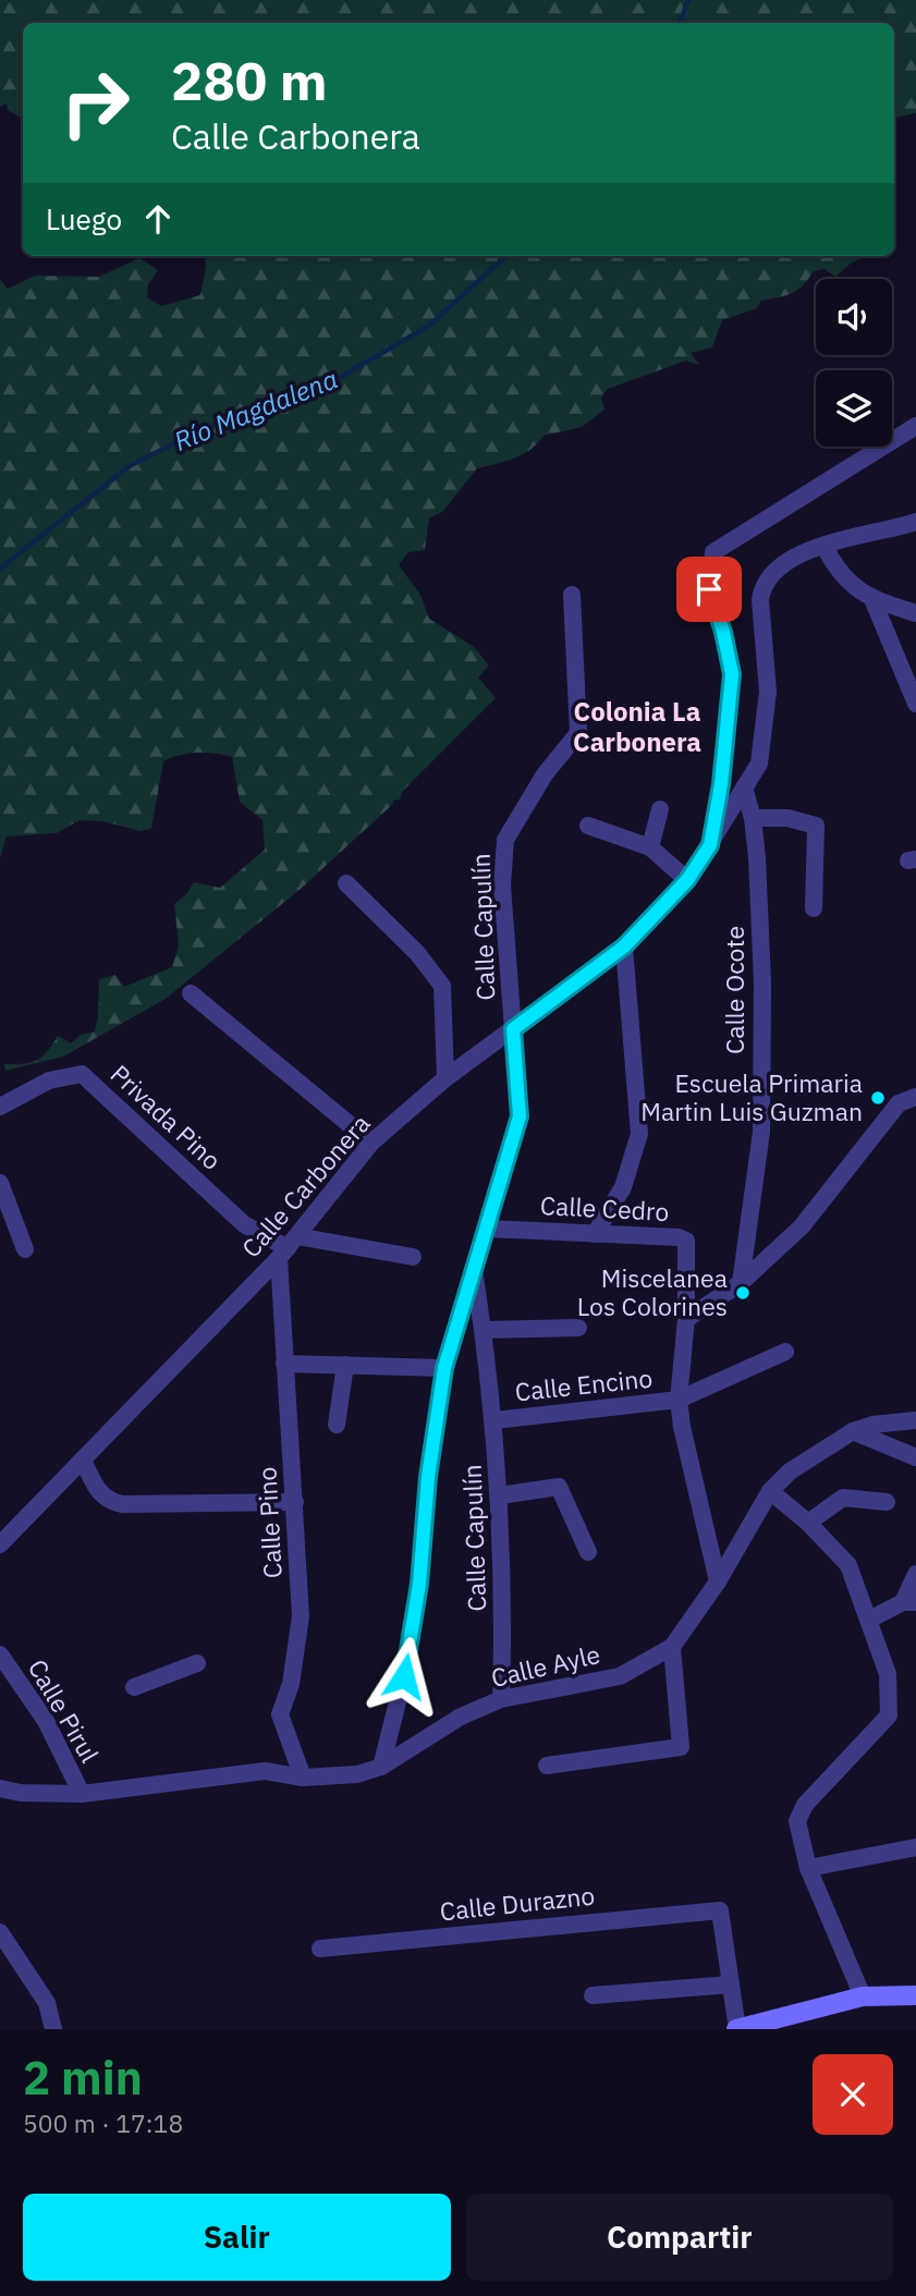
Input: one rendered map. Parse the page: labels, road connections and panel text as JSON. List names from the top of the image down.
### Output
{
  "streets": {
    "street": [
      "Calle Capulín",
      "Calle Ocote",
      "Privada Pino",
      "Calle Carbonera",
      "Calle Cedro",
      "Calle Encino",
      "Calle Pino",
      "Calle Ayle",
      "Calle Pirul",
      "Calle Durazno"
    ]
  },
  "crossings": [
    ["Calle Capulín", "Calle Carbonera"],
    ["Calle Capulín", "Calle Cedro"],
    ["Calle Capulín", "Calle Encino"],
    ["Calle Capulín", "Calle Ayle"],
    ["Calle Ocote", "Calle Carbonera"],
    ["Privada Pino", "Calle Carbonera"],
    ["Privada Pino", "Calle Pino"],
    ["Calle Carbonera", "Calle Pino"],
    ["Calle Pino", "Calle Ayle"],
    ["Calle Ayle", "Calle Pirul"]
  ],
  "districts": ["Colonia La Carbonera"],
  "water": ["Río Magdalena"],
  "places": ["Escuela Primaria Martin Luis Guzman", "Miscelanea Los Colorines"],
  "page": {
    "turn": ["280 m", "Calle Carbonera"],
    "then": "Luego",
    "heading": ["2 min", "500 m · 17:18"],
    "buttons": ["Salir", "Compartir"]
  }
}
